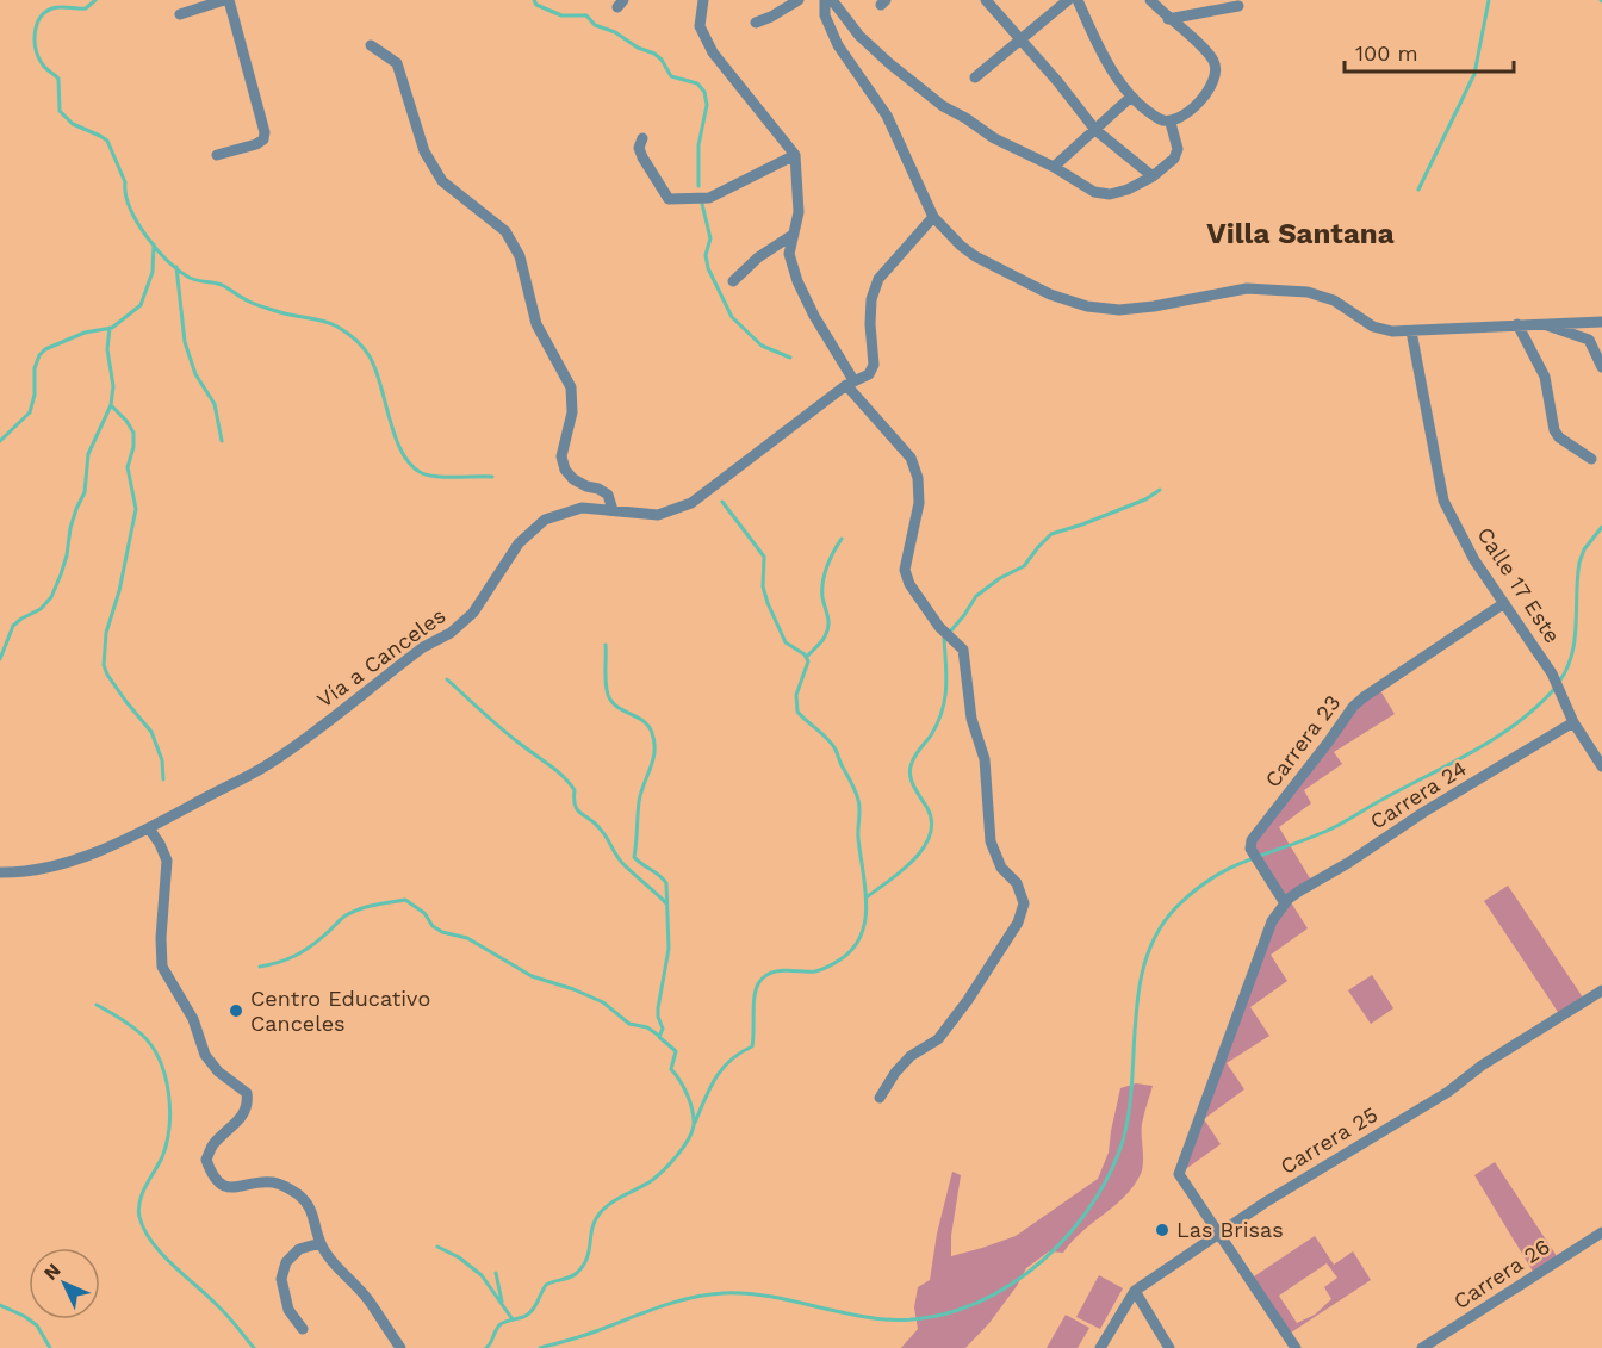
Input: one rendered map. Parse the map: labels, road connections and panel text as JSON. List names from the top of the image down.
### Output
{
  "streets": {
    "street": [
      "Calle 17 Este",
      "Vía a Canceles",
      "Carrera 23",
      "Carrera 24",
      "Carrera 25",
      "Carrera 26"
    ]
  },
  "crossings": [
    ["Calle 17 Este", "Carrera 23"],
    ["Calle 17 Este", "Carrera 24"],
    ["Carrera 23", "Carrera 24"]
  ],
  "districts": ["Villa Santana"],
  "places": ["Centro Educativo Canceles", "Las Brisas"],
  "scale_bar": "100 m",
  "north": "top left"
}
